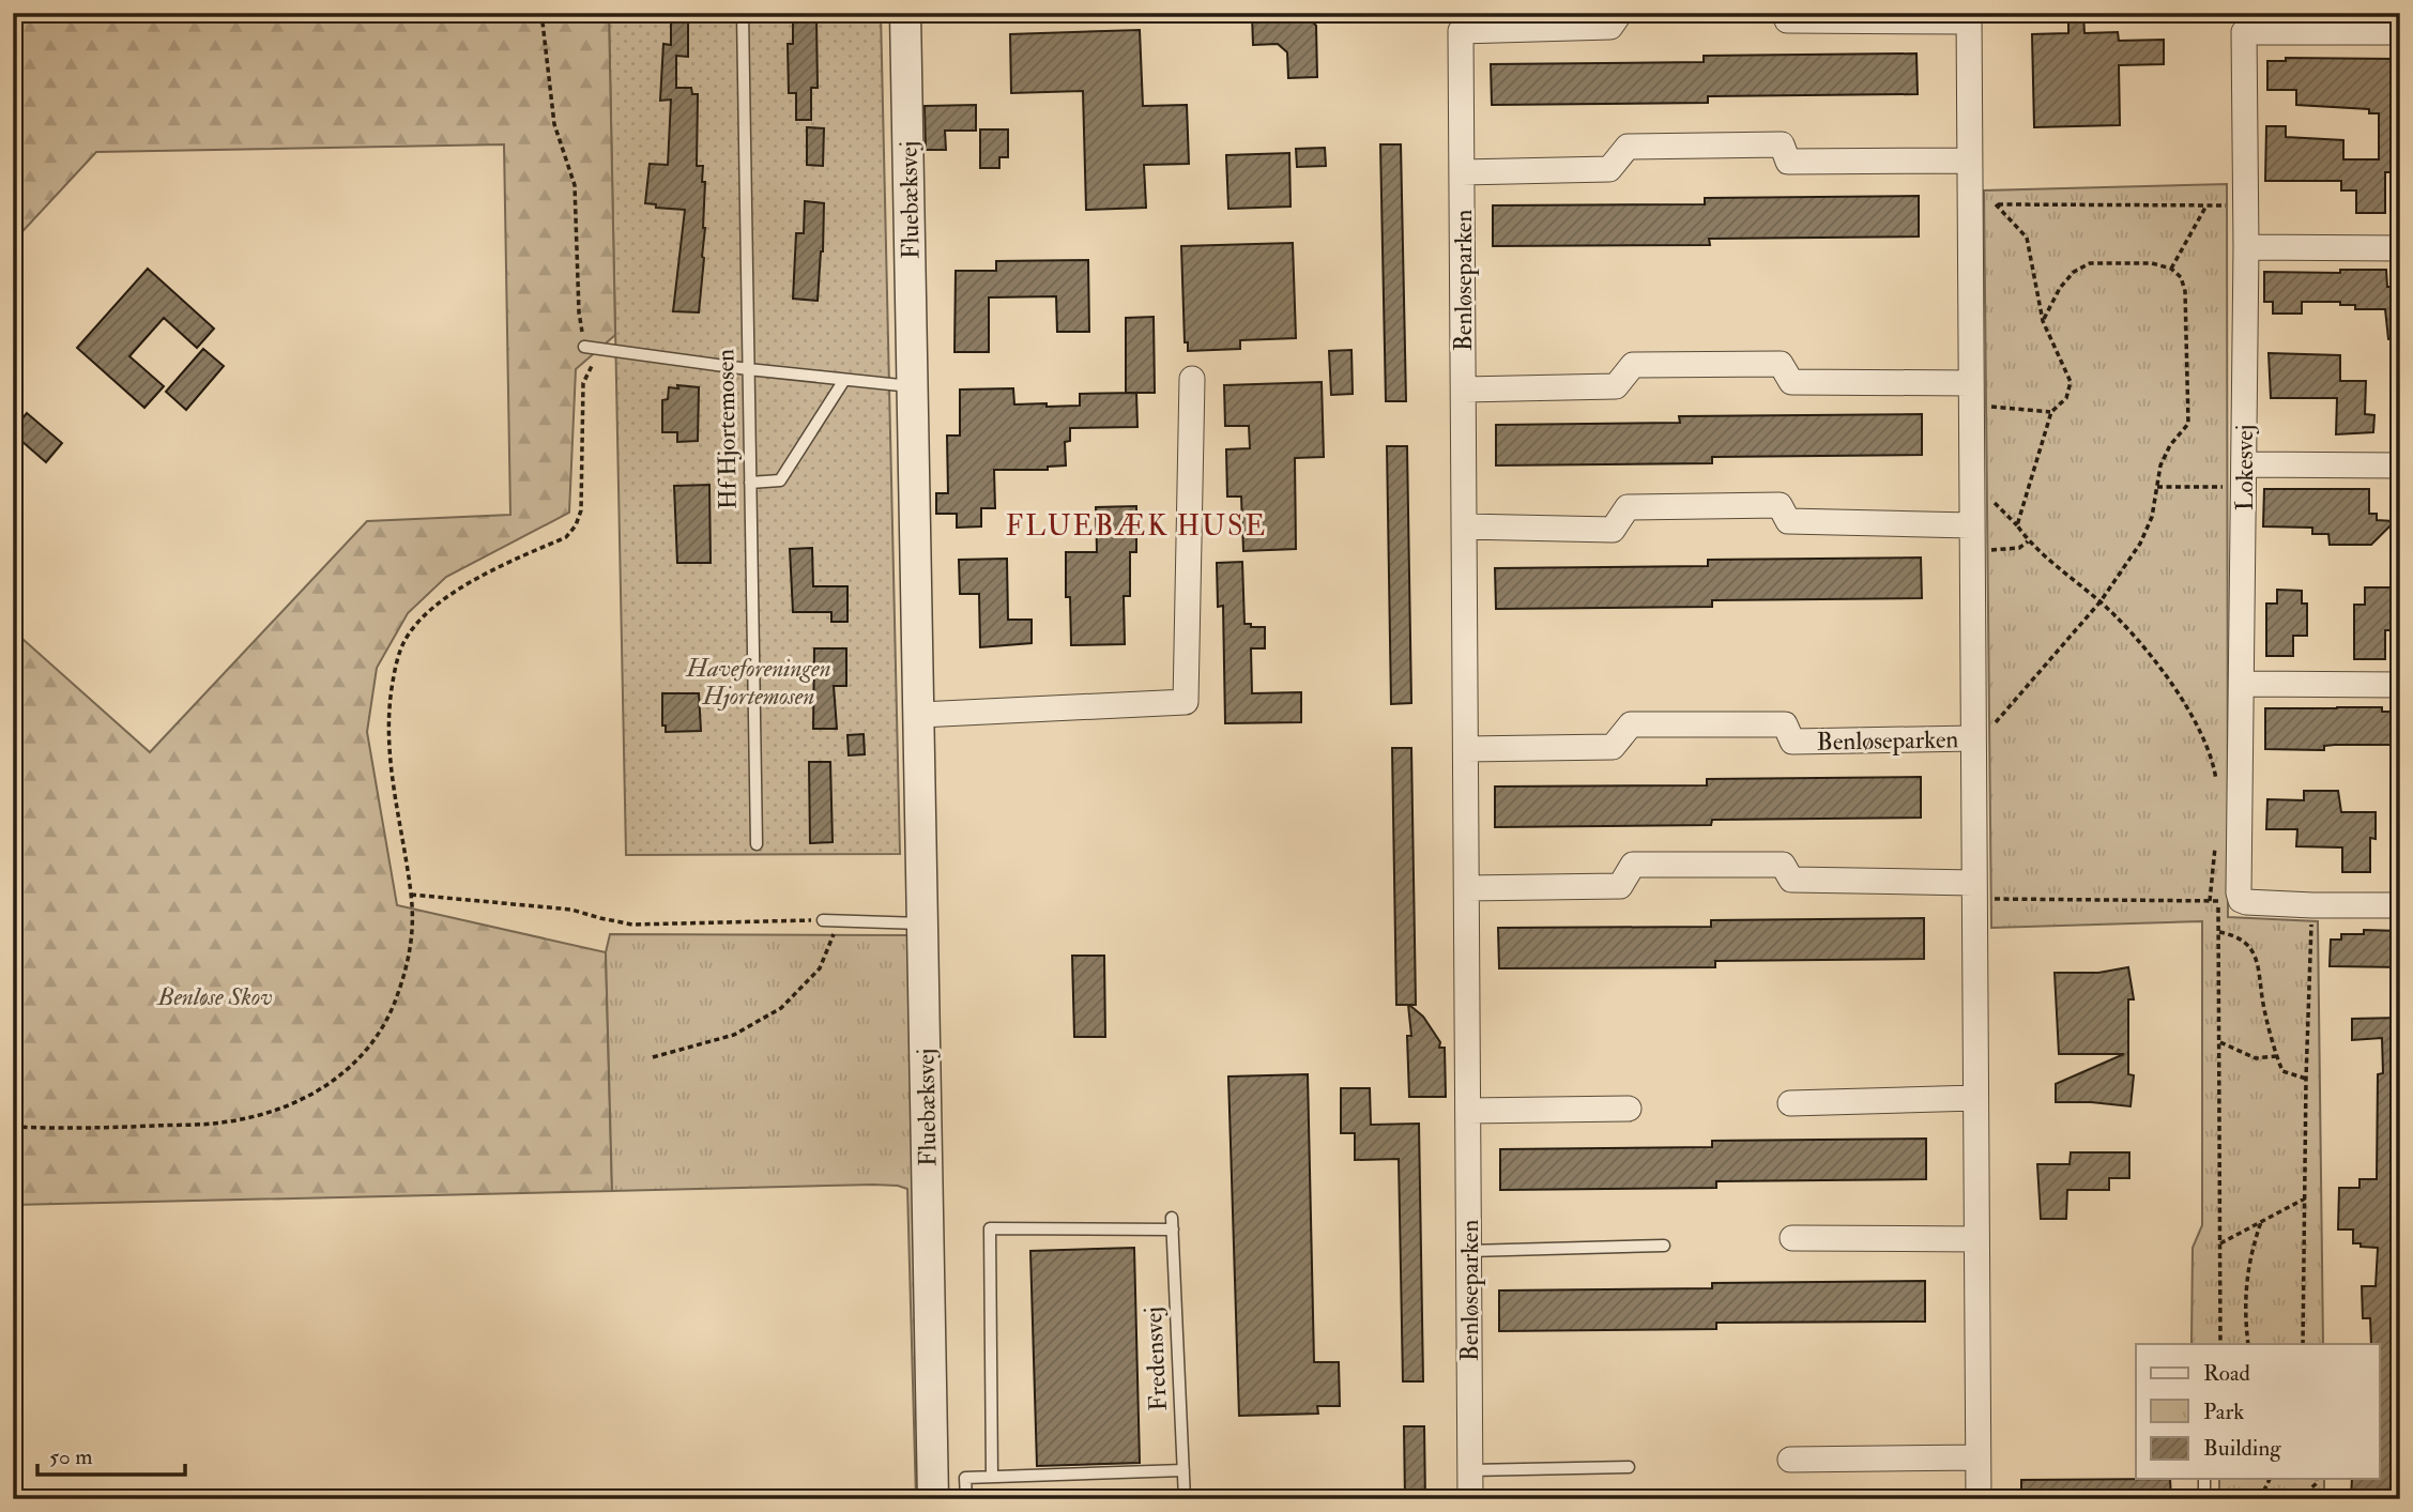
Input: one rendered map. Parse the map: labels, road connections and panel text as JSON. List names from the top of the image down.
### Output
{
  "streets": {
    "street": ["Fluebæksvej", "Benløseparken", "Lokesvej"],
    "lane": ["Hf Hjortemosen", "Fredensvej"]
  },
  "districts": ["FLUEBÆK HUSE"],
  "parks": ["Haveforeningen Hjortemosen", "Benløse Skov"],
  "legend": ["Road", "Park", "Building"],
  "scale_bar": "50 m"
}
